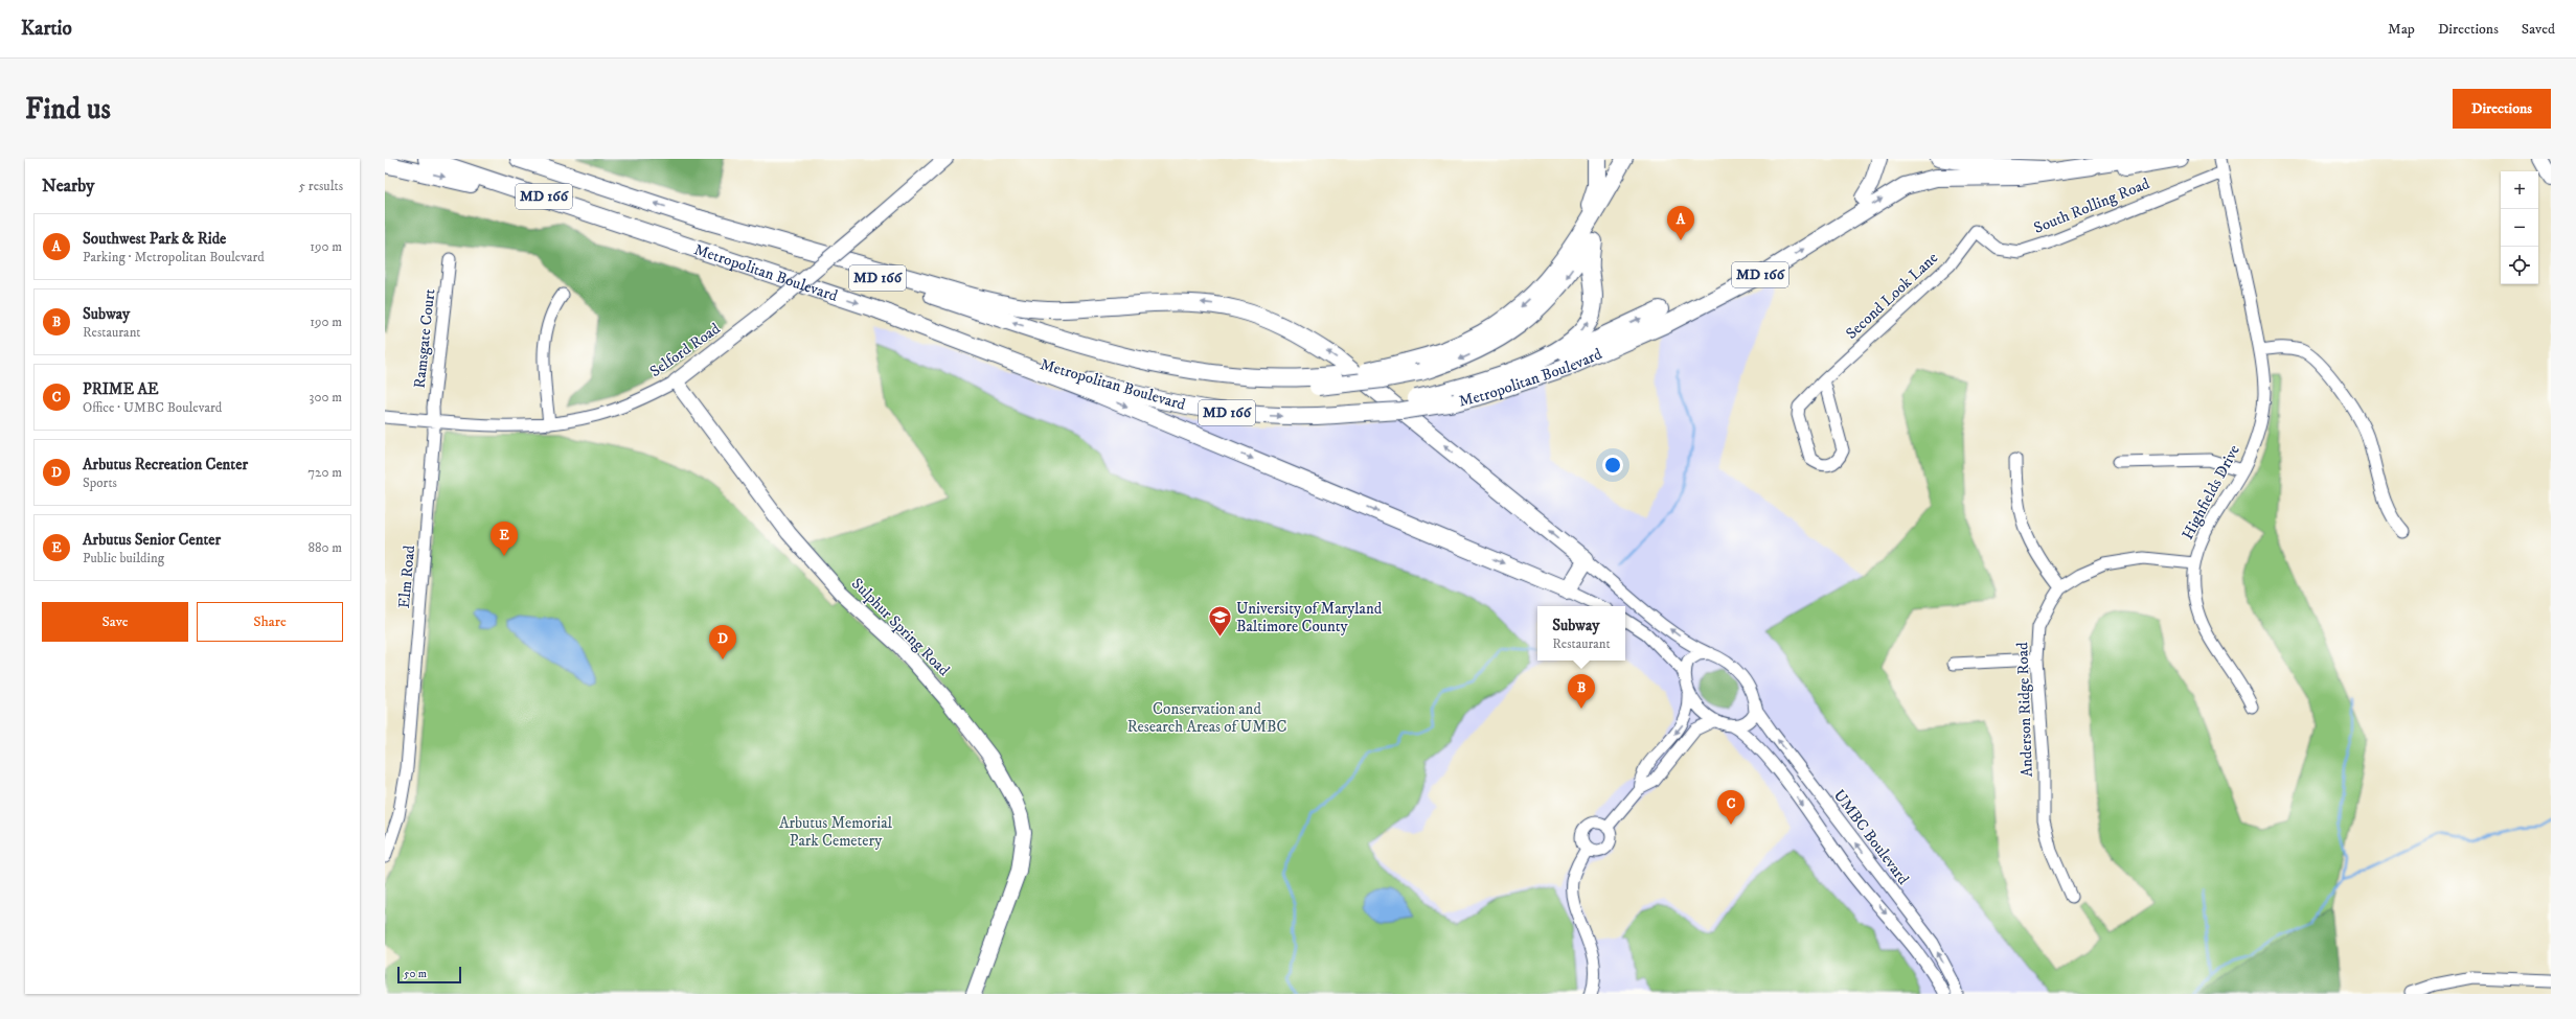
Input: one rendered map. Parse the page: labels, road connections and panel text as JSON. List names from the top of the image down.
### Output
{
  "streets": {
    "highway": ["MD 166", "Metropolitan Boulevard"],
    "main road": ["South Rolling Road", "Selford Road", "Sulphur Spring Road"],
    "street": [
      "Second Look Lane",
      "Ramsgate Court",
      "Highfields Drive",
      "Elm Road",
      "Anderson Ridge Road",
      "UMBC Boulevard"
    ]
  },
  "crossings": [
    ["MD 166", "South Rolling Road"],
    ["MD 166", "Metropolitan Boulevard"],
    ["South Rolling Road", "Second Look Lane"],
    ["South Rolling Road", "Highfields Drive"],
    ["Ramsgate Court", "Selford Road"],
    ["Ramsgate Court", "Elm Road"],
    ["Selford Road", "Elm Road"],
    ["Selford Road", "Sulphur Spring Road"],
    ["Highfields Drive", "Anderson Ridge Road"]
  ],
  "parks": ["Conservation and Research Areas of UMBC", "Arbutus Memorial Park Cemetery"],
  "places": {
    "school or university": ["University of Maryland Baltimore County"]
  },
  "scale_bar": "50 m",
  "page": {
    "header": "Kartio",
    "nav": ["Map", "Directions", "Saved"],
    "buttons": [
      "Directions",
      ["Save", "Share"]
    ],
    "title": "Find us",
    "heading": ["Nearby", "5 results"],
    "map_buttons": ["+", "−"],
    "pins": [
      "A",
      "E",
      "D",
      "B",
      "C"
    ],
    "list": [
      {
        "mark": "A",
        "name": "Southwest Park & Ride",
        "note": "Parking · Metropolitan Boulevard",
        "value": "190 m"
      },
      {
        "mark": "B",
        "name": "Subway",
        "note": "Restaurant",
        "value": "190 m"
      },
      {
        "mark": "C",
        "name": "PRIME AE",
        "note": "Office · UMBC Boulevard",
        "value": "300 m"
      },
      {
        "mark": "D",
        "name": "Arbutus Recreation Center",
        "note": "Sports",
        "value": "720 m"
      },
      {
        "mark": "E",
        "name": "Arbutus Senior Center",
        "note": "Public building",
        "value": "880 m"
      }
    ],
    "popup": ["Subway", "Restaurant"],
    "scale": "50 m"
  }
}
